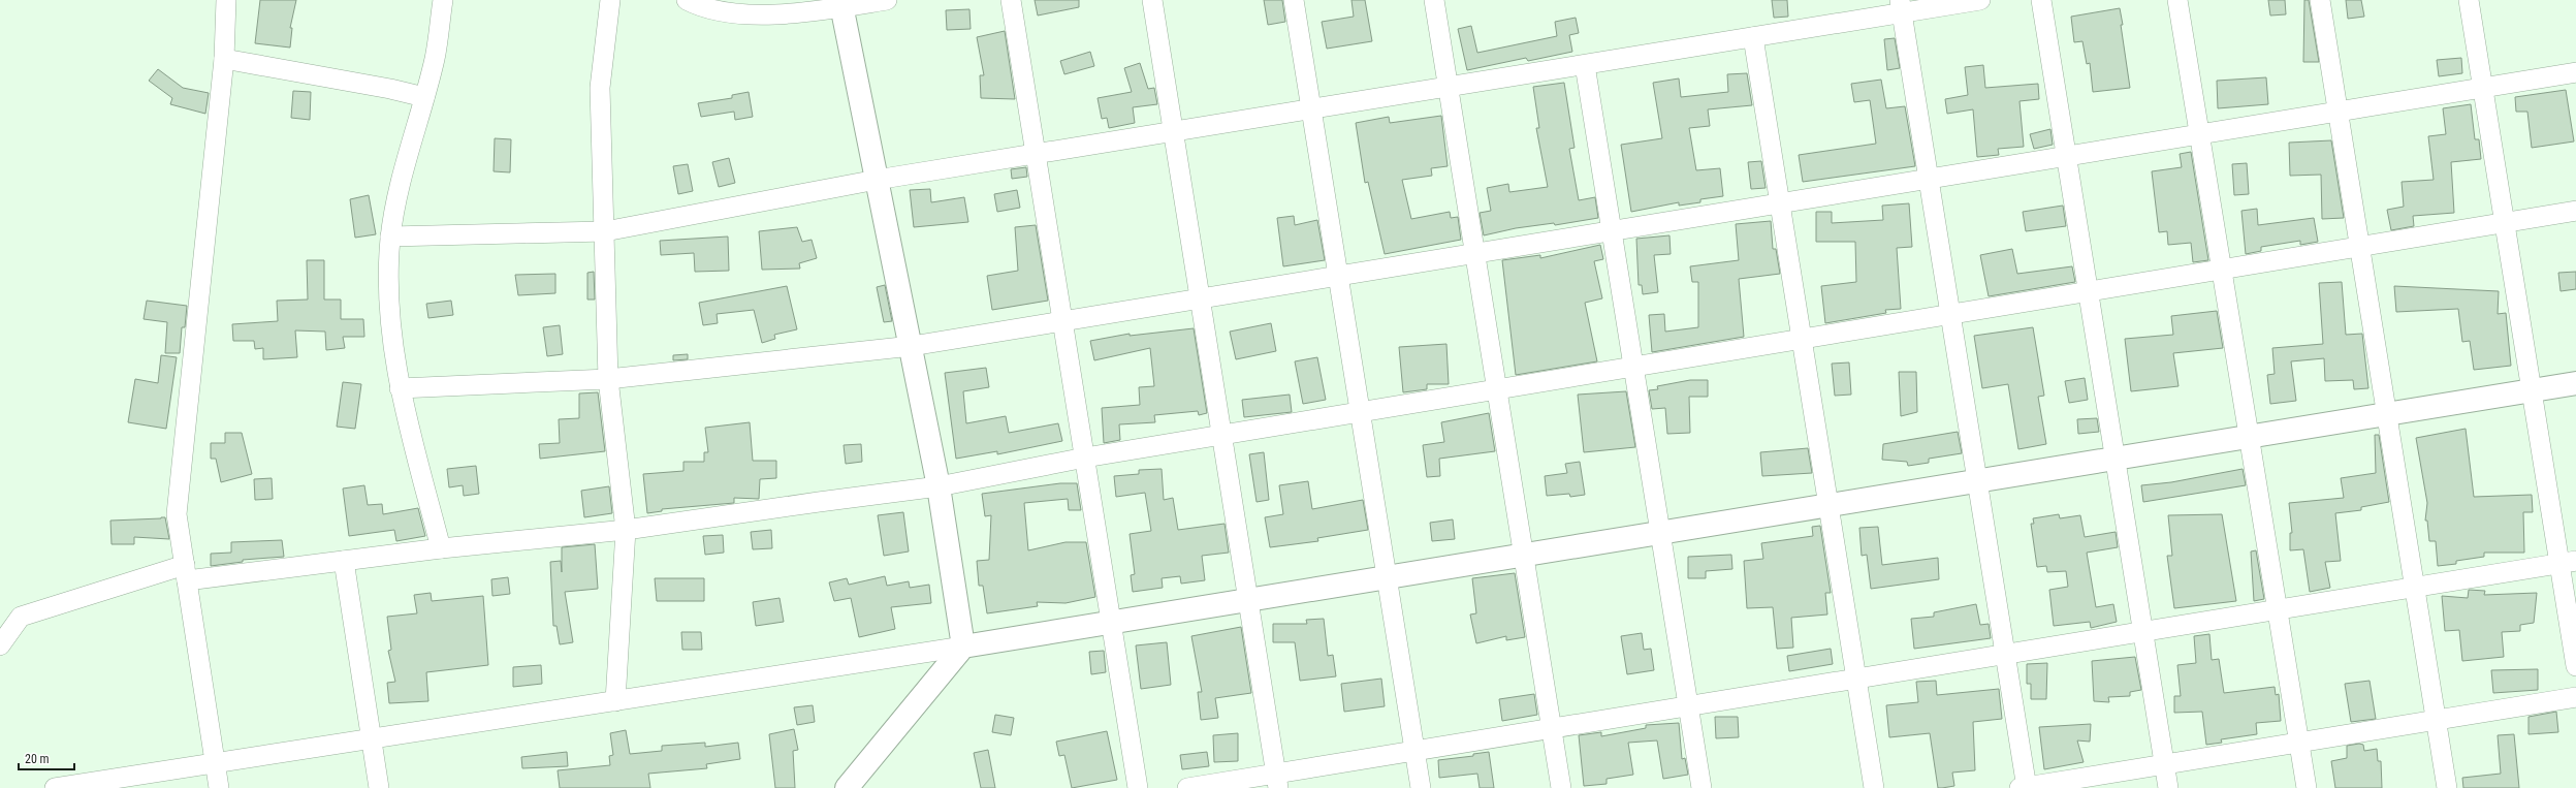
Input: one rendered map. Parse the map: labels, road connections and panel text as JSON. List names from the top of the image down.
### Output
{
  "scale_bar": "20 m"
}
